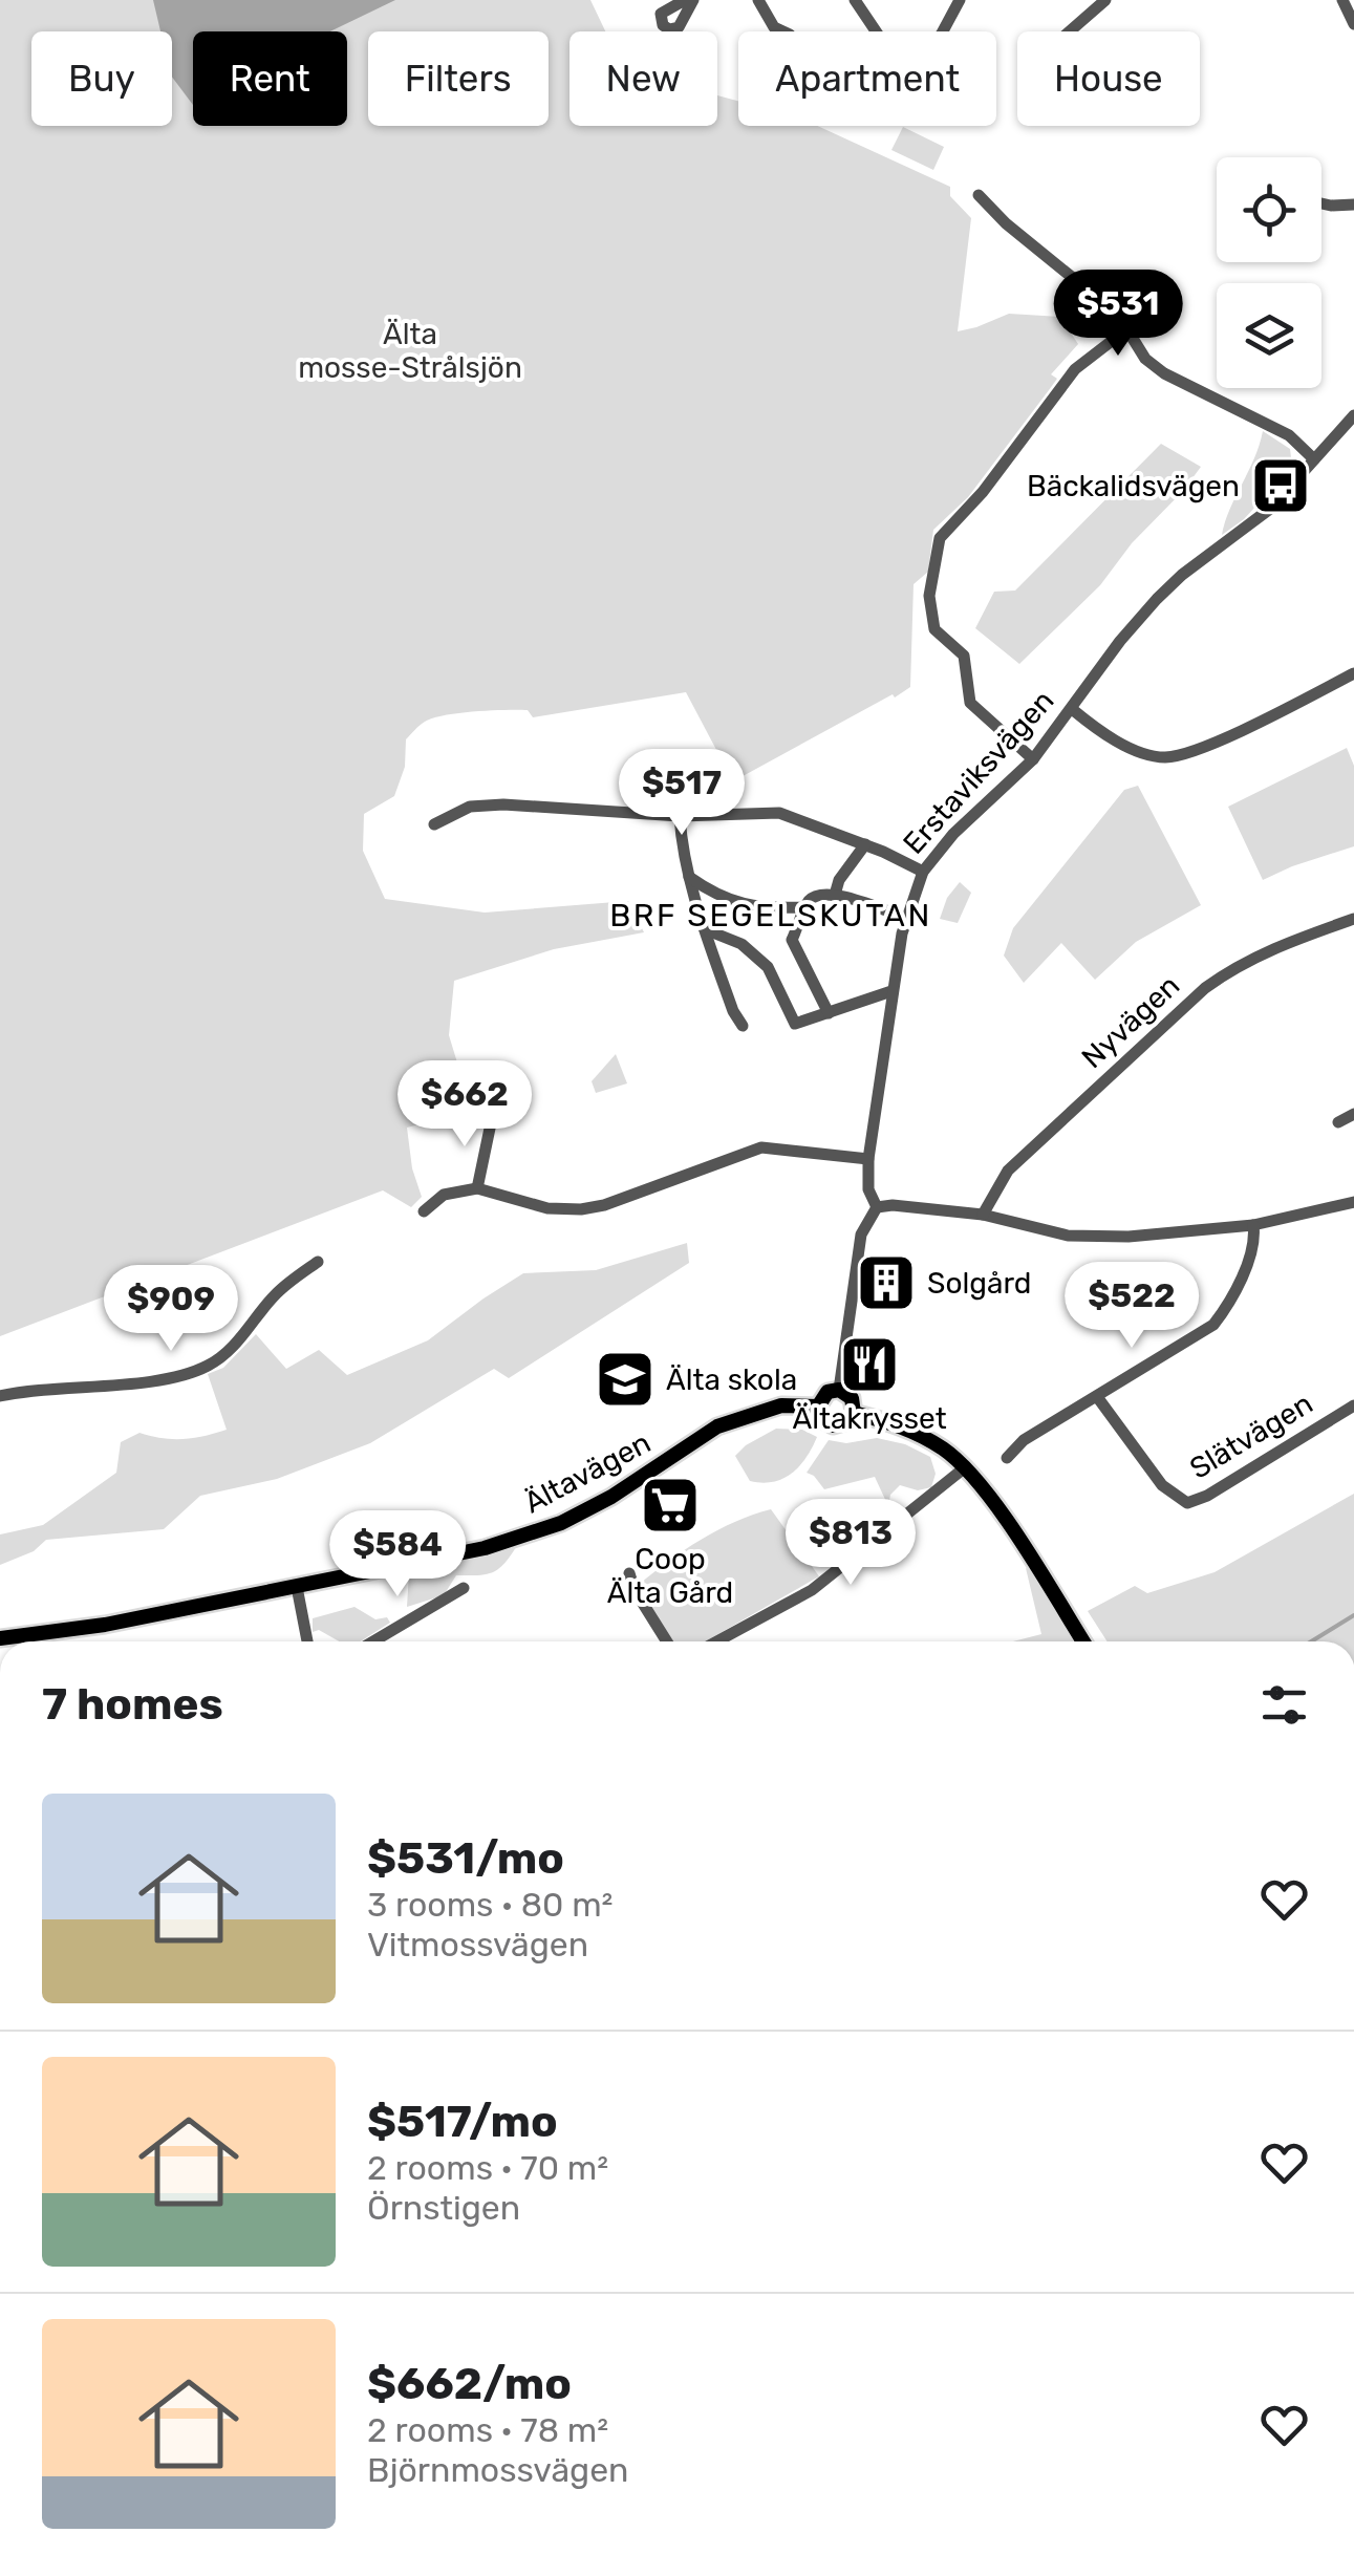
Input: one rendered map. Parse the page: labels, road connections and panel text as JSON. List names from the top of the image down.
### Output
{
  "streets": {
    "main road": ["Ältavägen"],
    "street": ["Erstaviksvägen", "Nyvägen", "Slätvägen"]
  },
  "districts": ["BRF SEGELSKUTAN"],
  "parks": ["Älta mosse-Strålsjön"],
  "places": {
    "bus stop": ["Bäckalidsvägen"],
    "building": ["Solgård"],
    "restaurant": ["Ältakrysset"],
    "school or university": ["Älta skola"],
    "supermarket": ["Coop Älta Gård"]
  },
  "page": {
    "chip": [
      "Buy",
      "Rent",
      "Filters",
      "New",
      "Apartment",
      "House"
    ],
    "price": [
      "$531",
      "$517",
      "$662",
      "$522",
      "$909",
      "$813",
      "$584"
    ],
    "heading": "7 homes",
    "list": [
      {
        "name": "$531/mo",
        "note": "3 rooms · 80 m² · Vitmossvägen"
      },
      {
        "name": "$517/mo",
        "note": "2 rooms · 70 m² · Örnstigen"
      },
      {
        "name": "$662/mo",
        "note": "2 rooms · 78 m² · Björnmossvägen"
      }
    ]
  }
}
